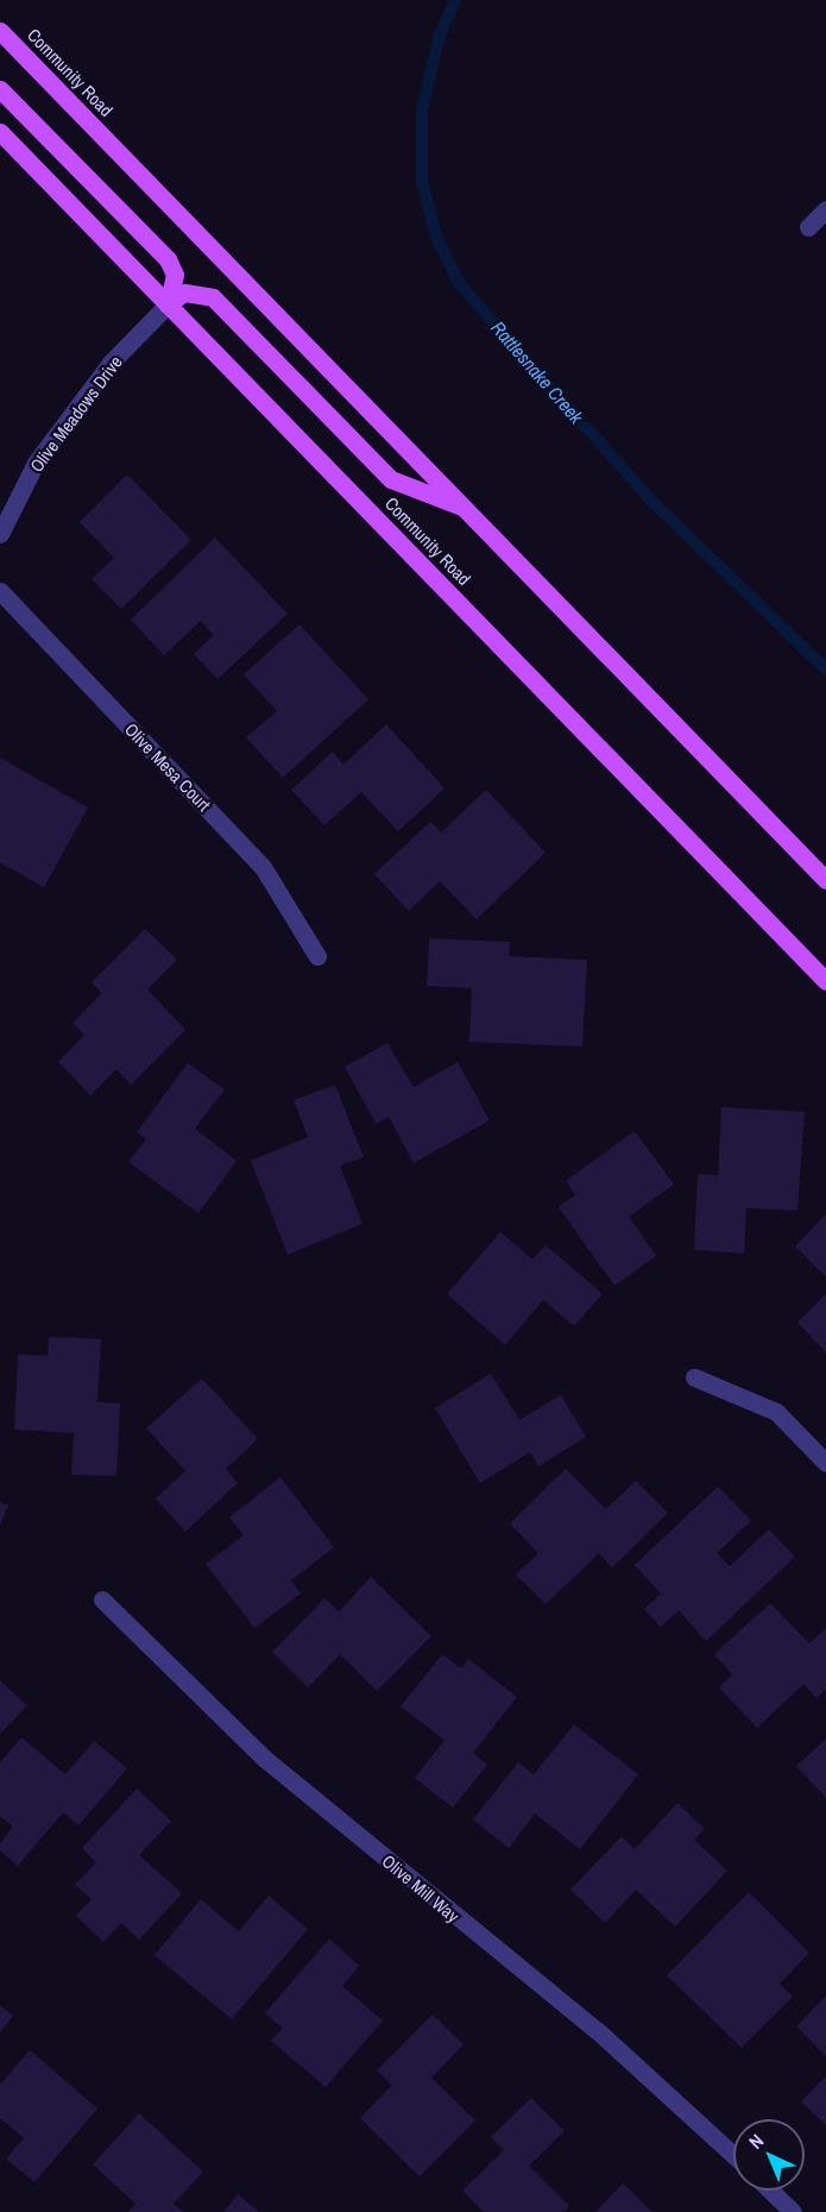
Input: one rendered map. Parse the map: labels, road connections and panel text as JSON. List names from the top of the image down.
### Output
{
  "streets": {
    "main road": ["Community Road"],
    "street": ["Olive Meadows Drive", "Olive Mesa Court", "Olive Mill Way"]
  },
  "crossings": [
    ["Community Road", "Olive Meadows Drive"]
  ],
  "water": ["Rattlesnake Creek"],
  "north": "top left"
}
